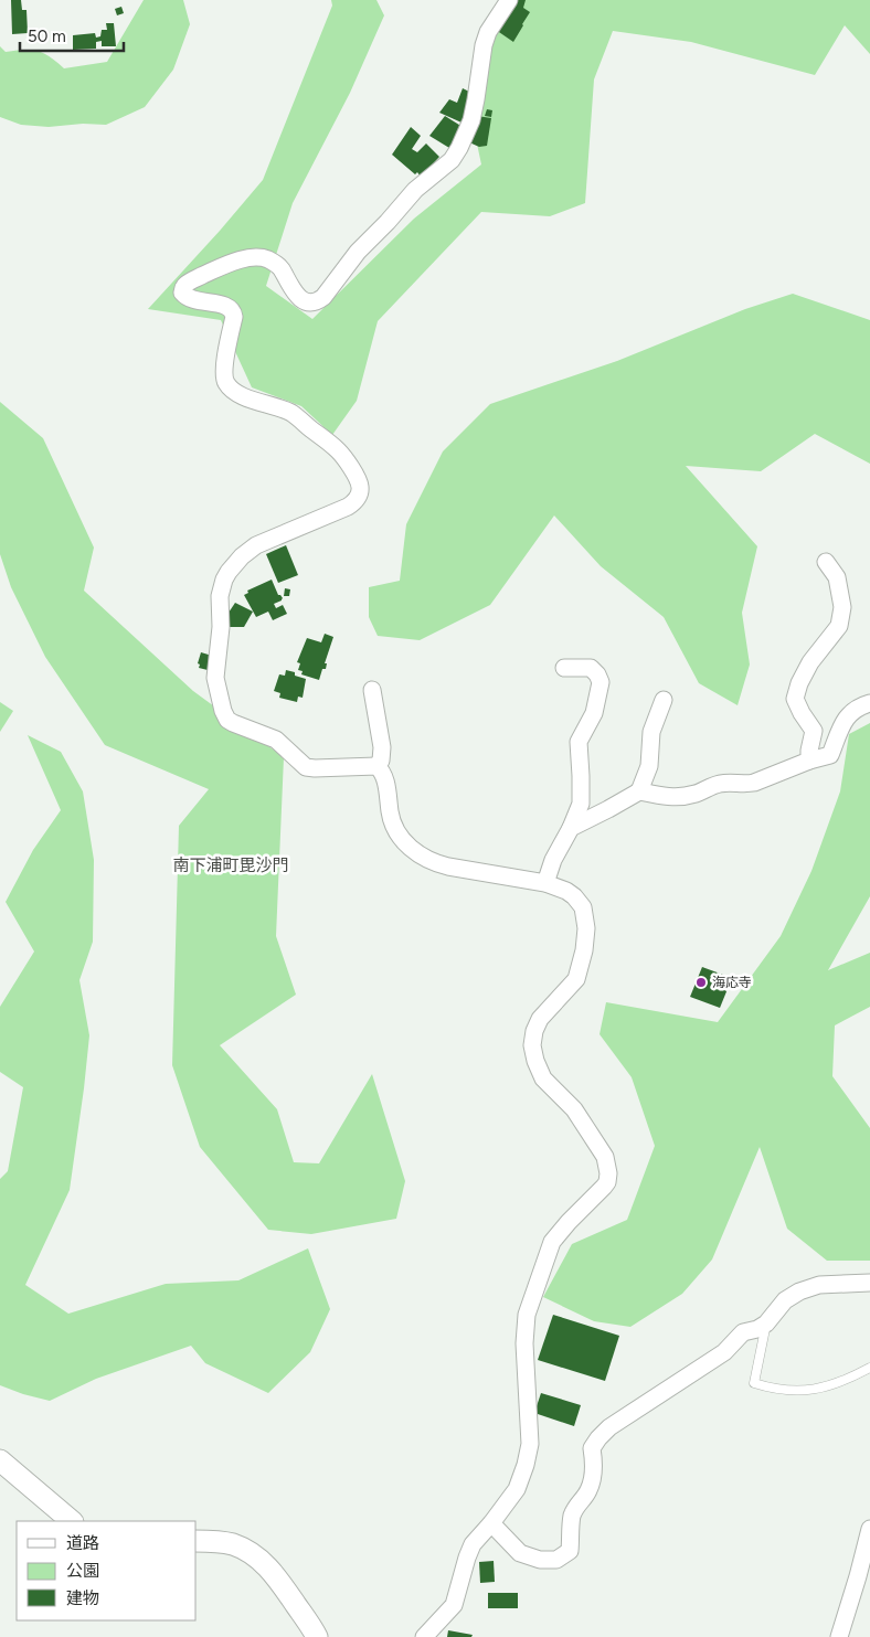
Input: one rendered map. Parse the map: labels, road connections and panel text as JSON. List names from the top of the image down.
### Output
{
  "districts": ["南下浦町毘沙門"],
  "places": ["海応寺"],
  "legend": ["道路", "公園", "建物"],
  "scale_bar": "50 m"
}
